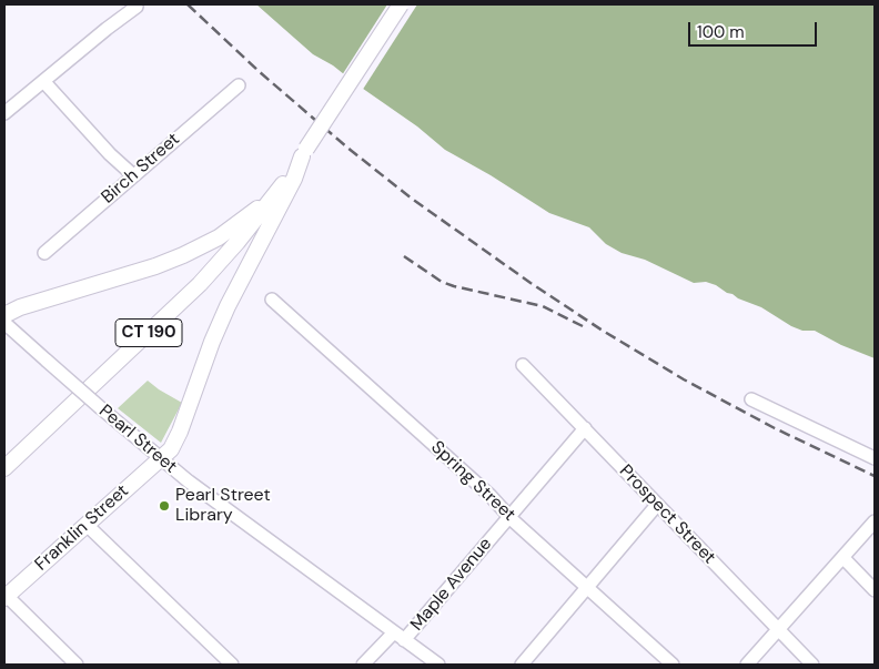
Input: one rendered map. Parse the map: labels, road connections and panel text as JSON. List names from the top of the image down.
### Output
{
  "streets": {
    "main road": ["CT 190", "Franklin Street"],
    "street": [
      "Birch Street",
      "Pearl Street",
      "Spring Street",
      "Prospect Street",
      "Maple Avenue"
    ]
  },
  "crossings": [
    ["CT 190", "Franklin Street"],
    ["Pearl Street", "Franklin Street"],
    ["Pearl Street", "Maple Avenue"],
    ["Spring Street", "Maple Avenue"],
    ["Prospect Street", "Maple Avenue"]
  ],
  "places": ["Pearl Street Library"],
  "scale_bar": "100 m"
}
